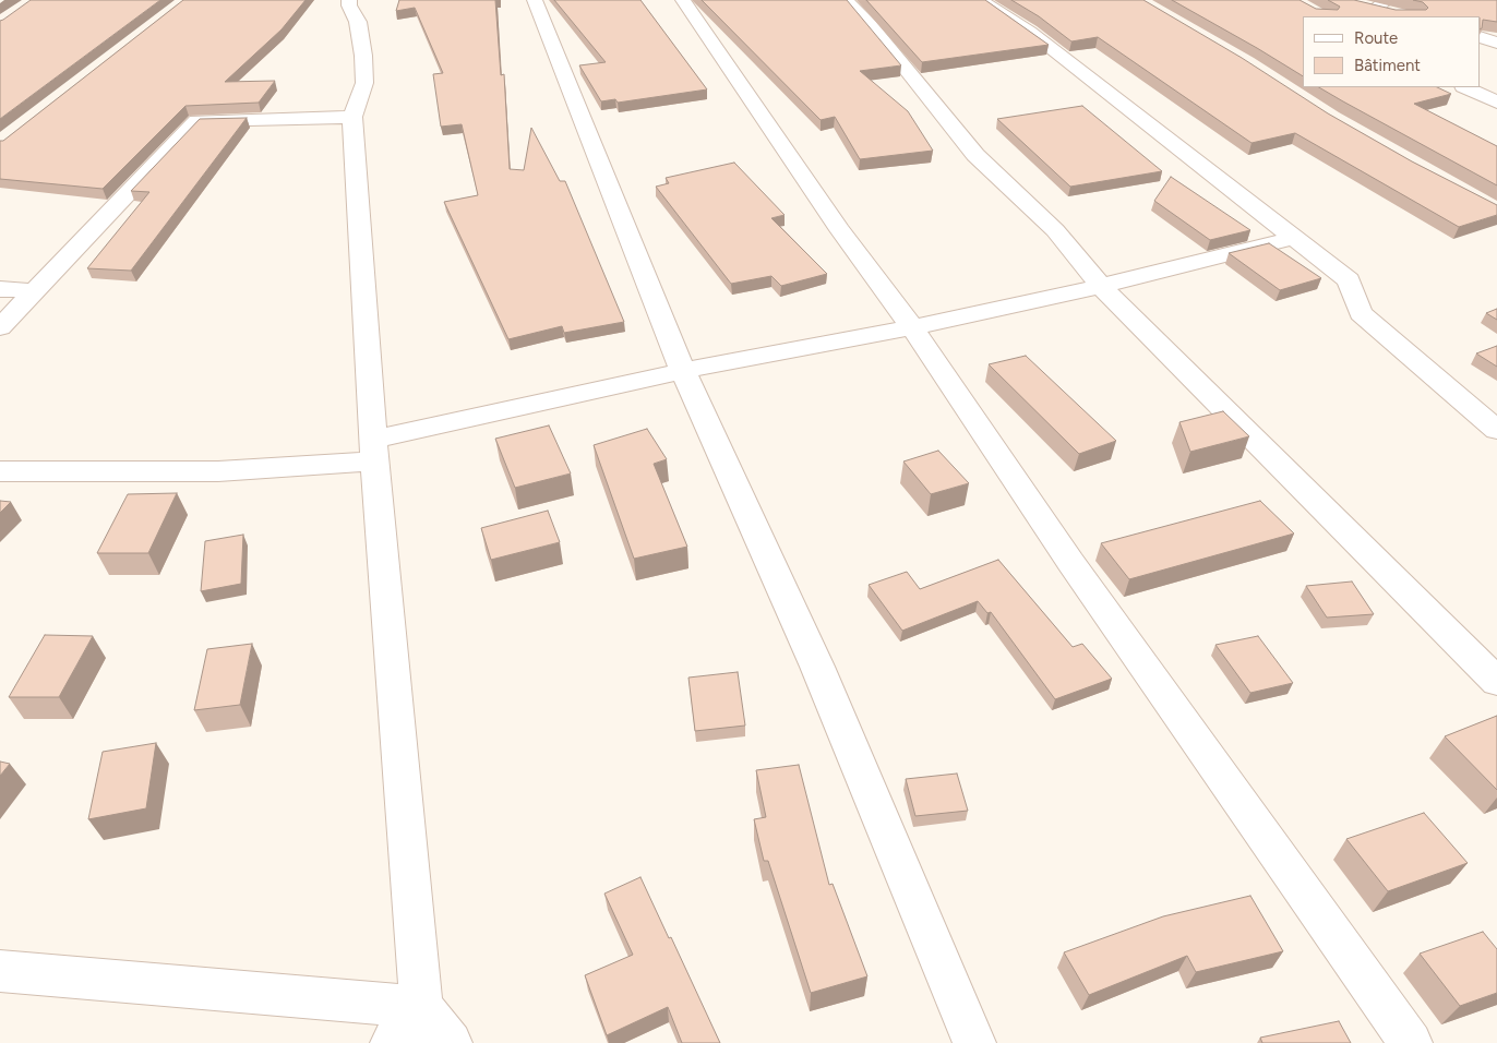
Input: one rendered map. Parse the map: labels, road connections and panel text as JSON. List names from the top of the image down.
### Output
{
  "legend": ["Route", "Bâtiment"]
}
